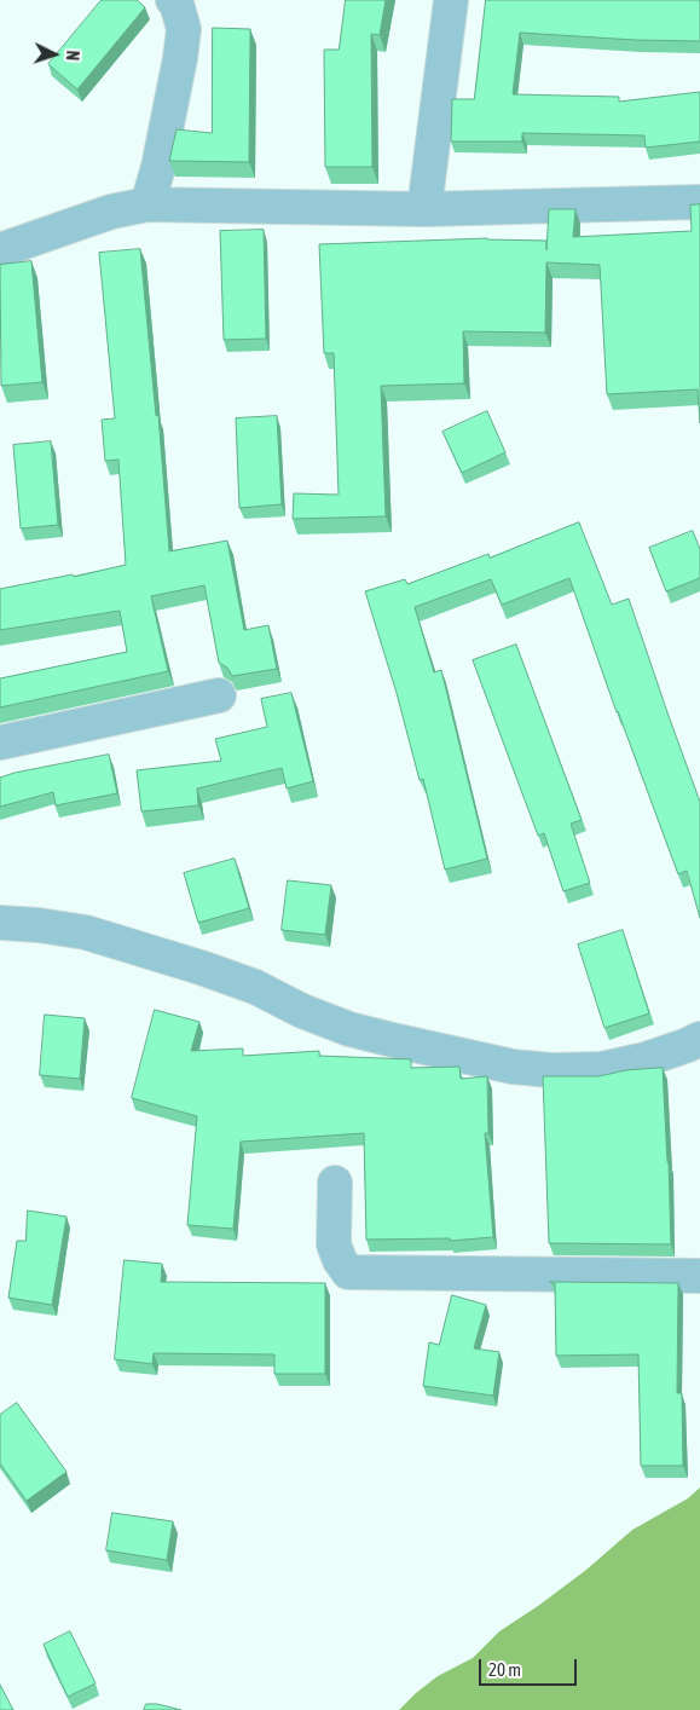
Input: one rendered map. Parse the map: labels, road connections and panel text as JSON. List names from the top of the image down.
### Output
{
  "scale_bar": "20 m",
  "north": "right"
}
